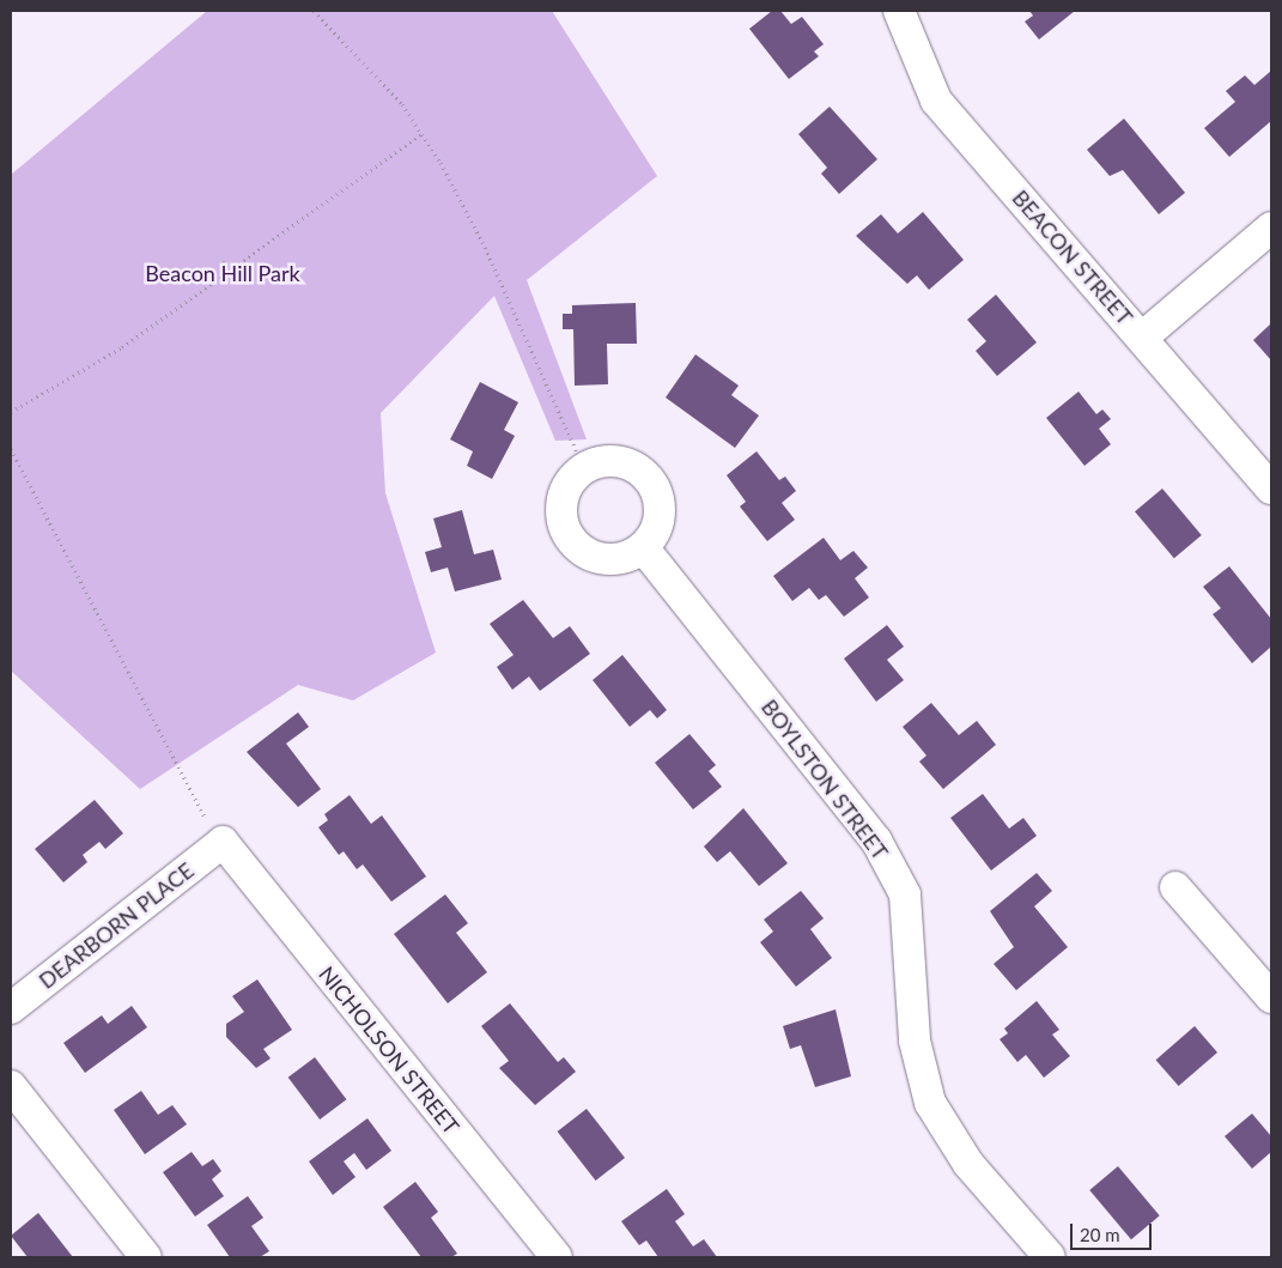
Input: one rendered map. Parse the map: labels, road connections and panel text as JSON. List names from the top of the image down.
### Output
{
  "streets": {
    "street": [
      "BEACON STREET",
      "BOYLSTON STREET",
      "DEARBORN PLACE",
      "NICHOLSON STREET"
    ]
  },
  "crossings": [
    ["DEARBORN PLACE", "NICHOLSON STREET"]
  ],
  "parks": ["Beacon Hill Park"],
  "scale_bar": "20 m"
}
